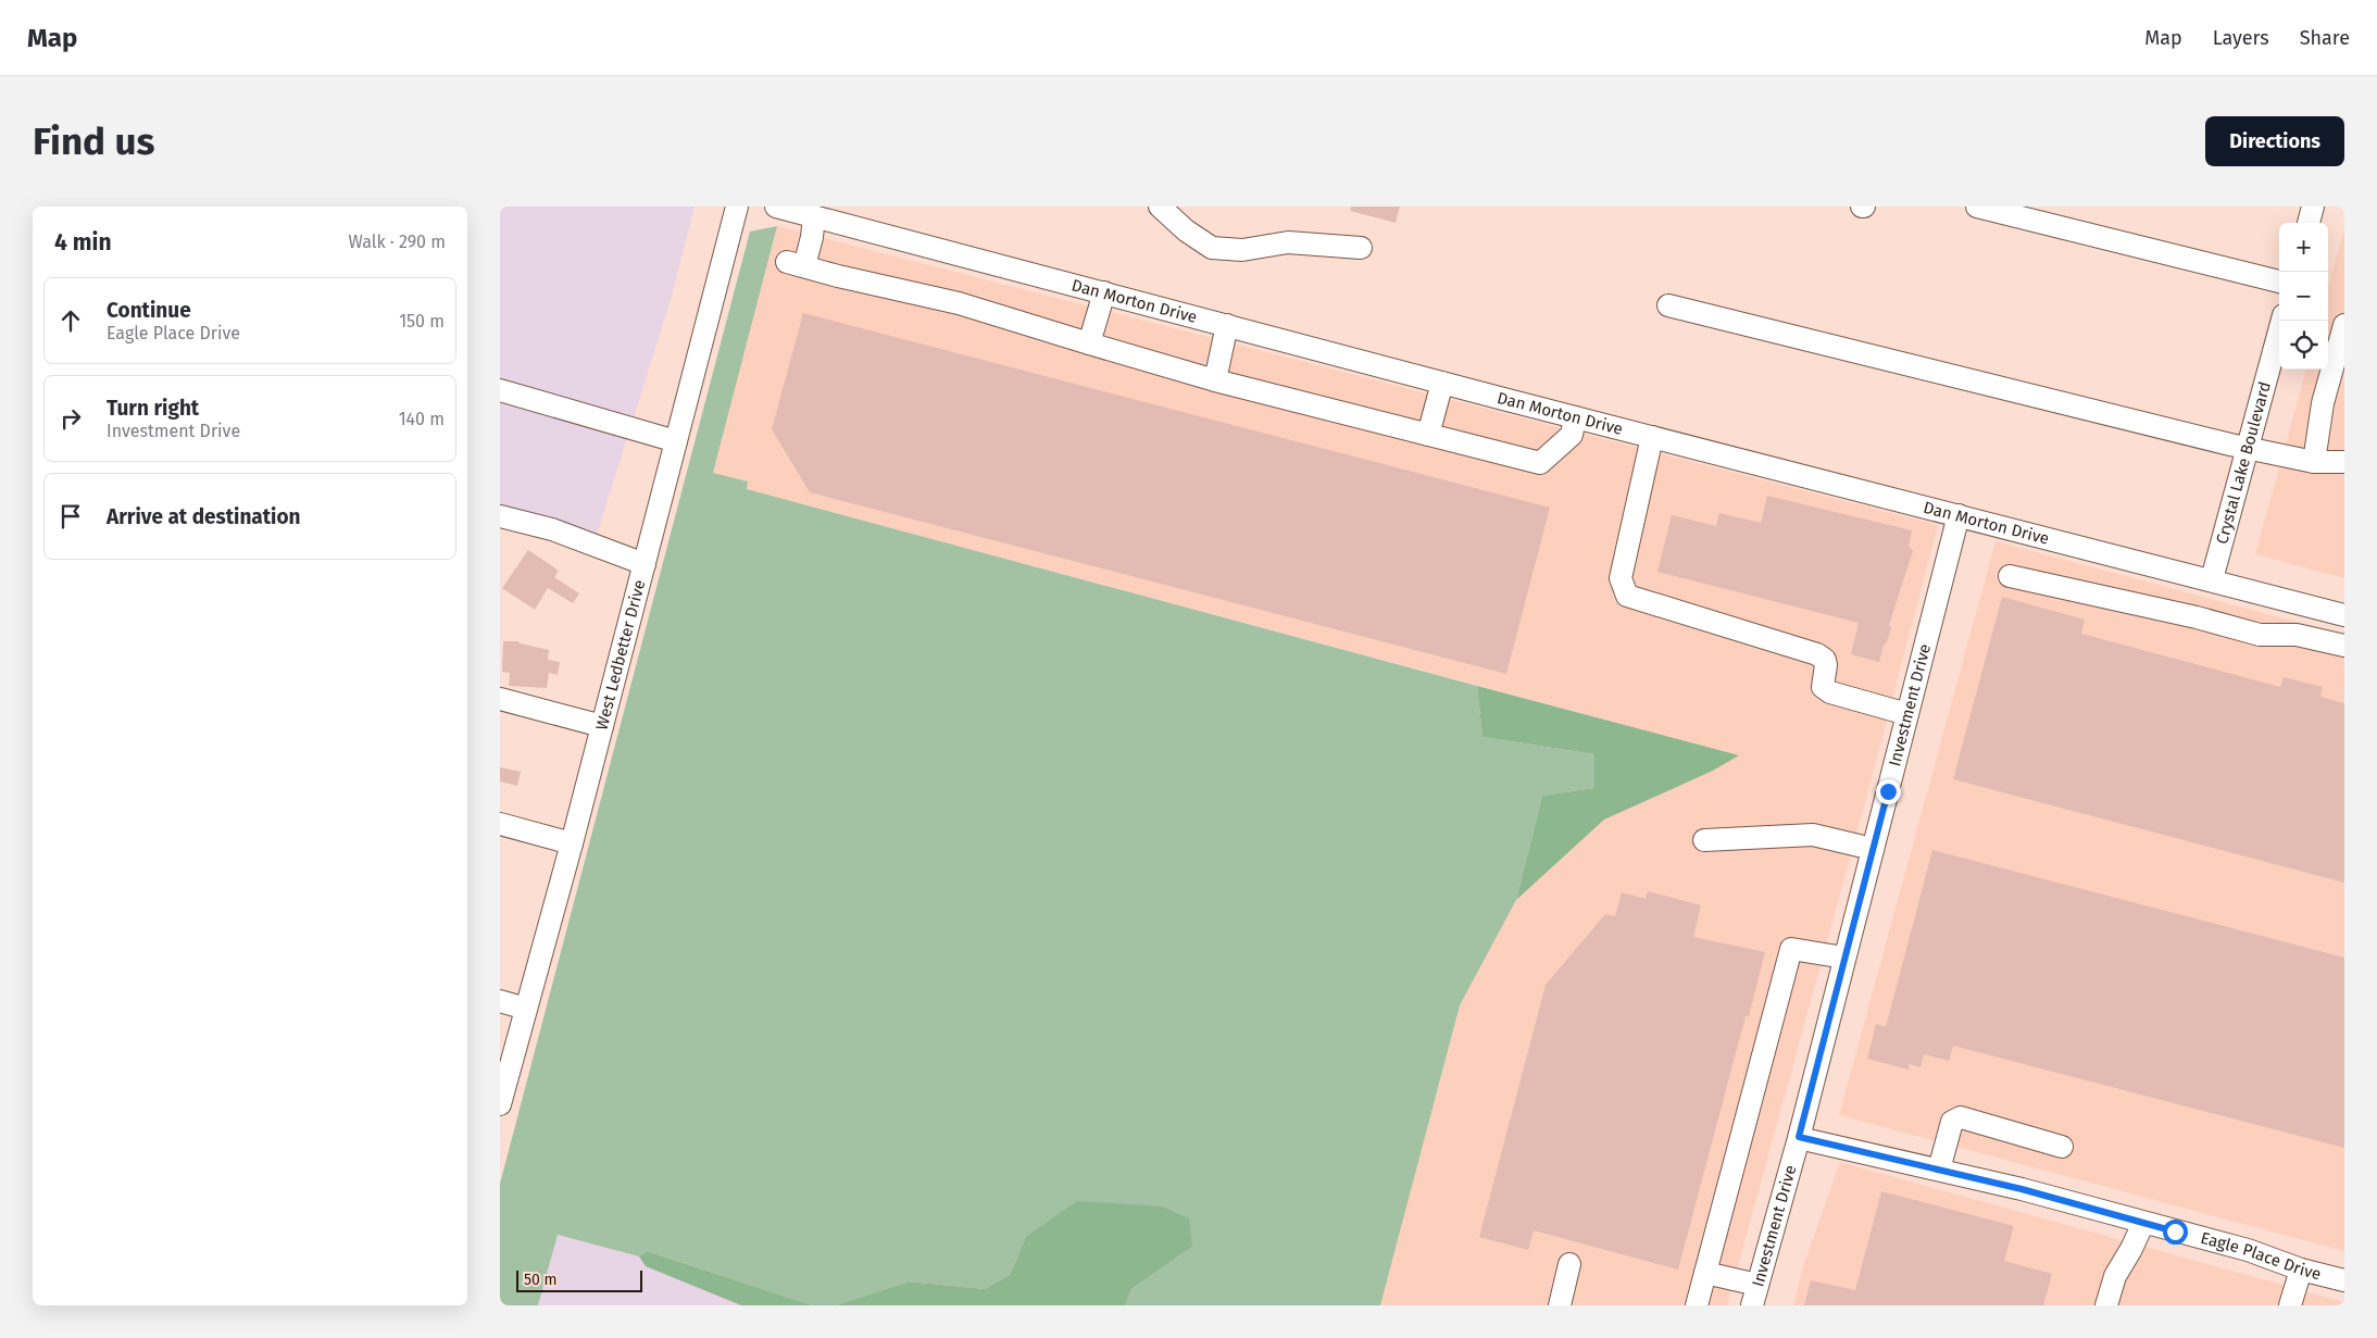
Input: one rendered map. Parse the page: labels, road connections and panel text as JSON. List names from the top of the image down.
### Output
{
  "streets": {
    "street": [
      "Dan Morton Drive",
      "Crystal Lake Boulevard",
      "West Ledbetter Drive",
      "Investment Drive",
      "Eagle Place Drive"
    ]
  },
  "crossings": [
    ["Dan Morton Drive", "Crystal Lake Boulevard"],
    ["Dan Morton Drive", "Investment Drive"],
    ["Investment Drive", "Eagle Place Drive"]
  ],
  "scale_bar": "50 m",
  "page": {
    "header": "Map",
    "nav": ["Map", "Layers", "Share"],
    "buttons": "Directions",
    "title": "Find us",
    "heading": ["4 min", "Walk · 290 m"],
    "map_buttons": ["+", "−"],
    "list": [
      ["Continue", "Eagle Place Drive", "150 m"],
      ["Turn right", "Investment Drive", "140 m"],
      "Arrive at destination"
    ],
    "scale": "50 m"
  }
}
